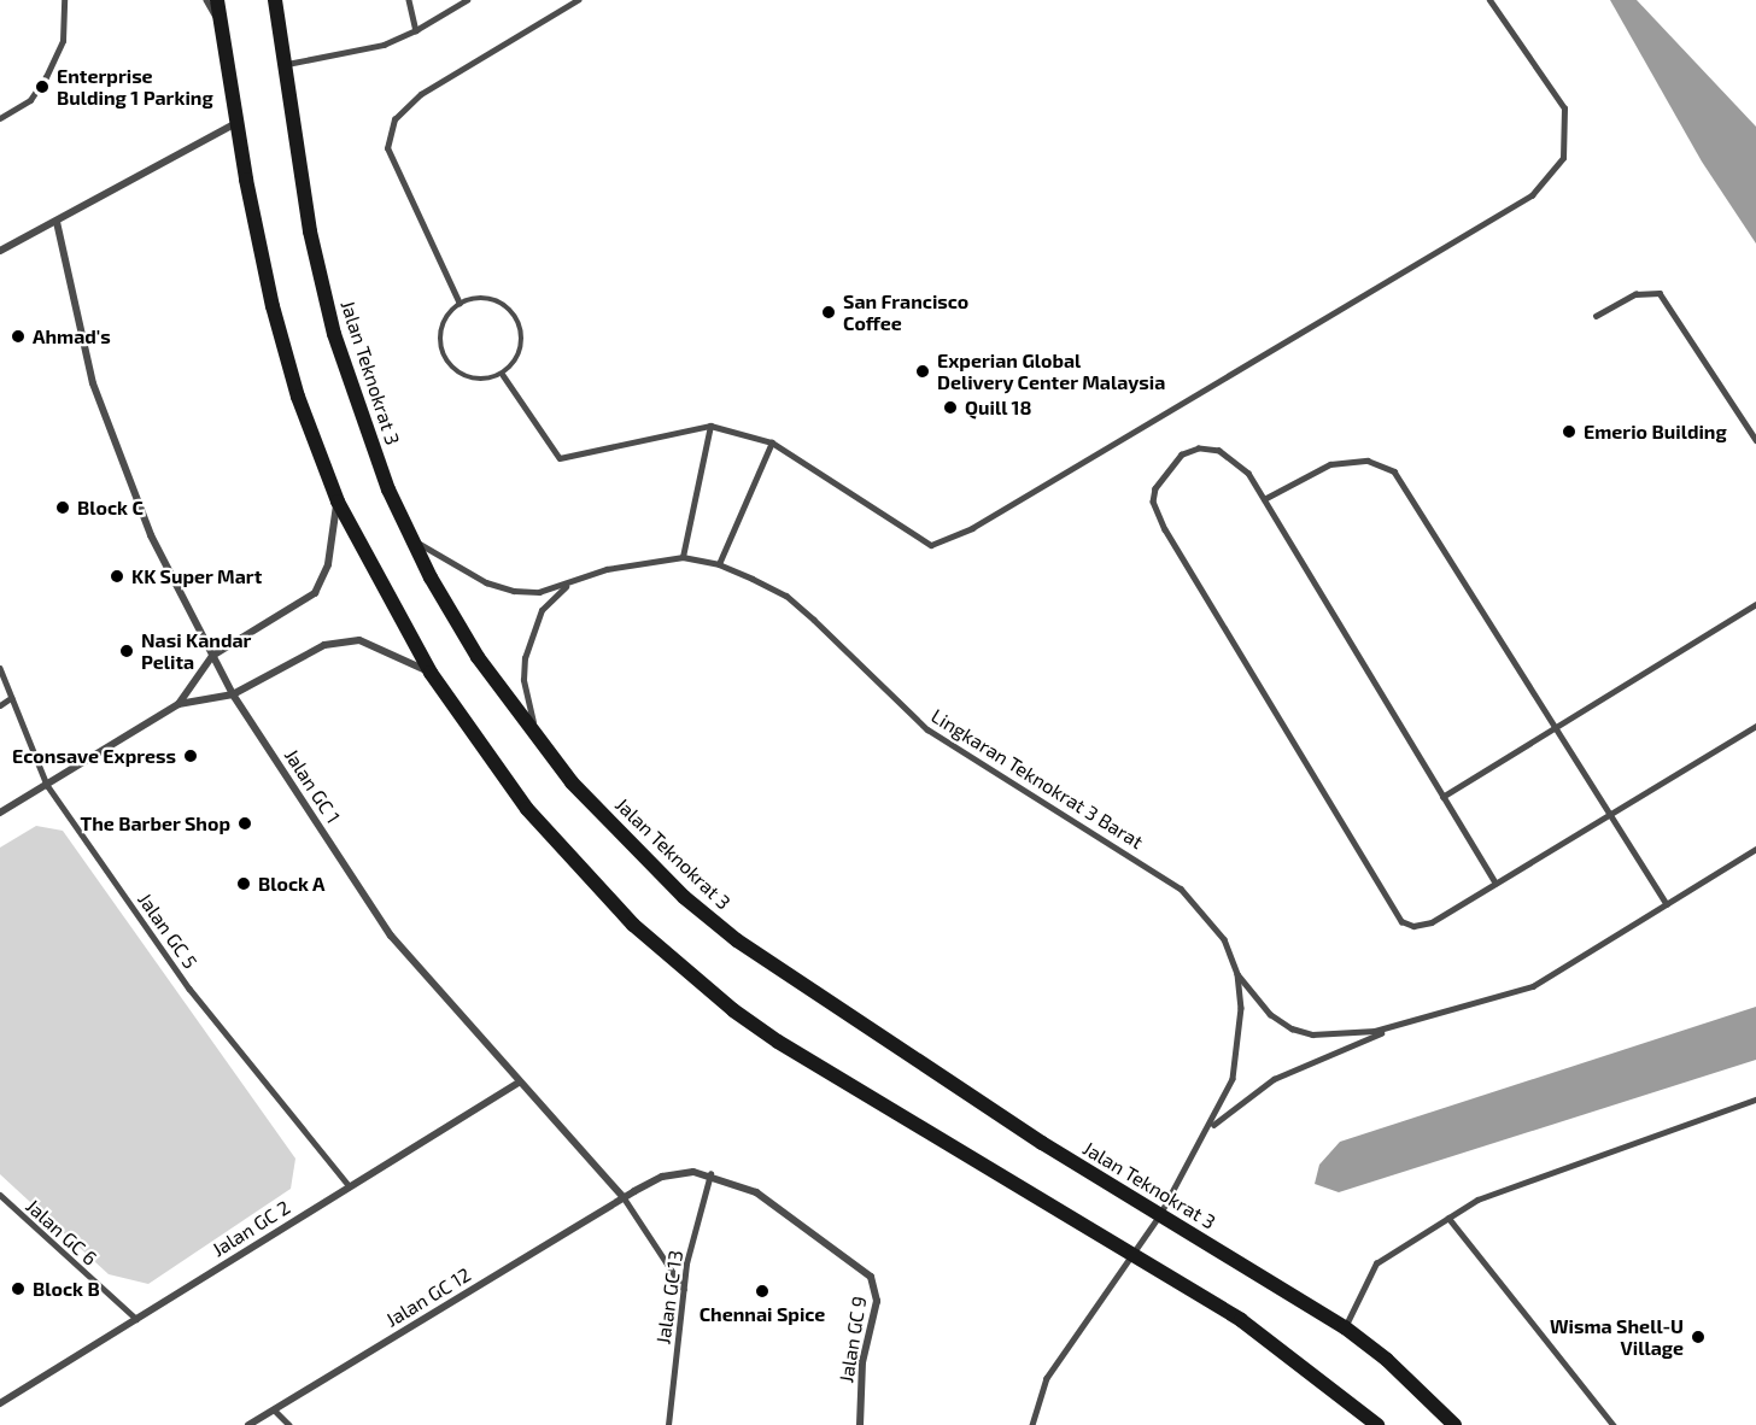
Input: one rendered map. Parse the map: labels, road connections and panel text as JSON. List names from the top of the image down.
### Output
{
  "streets": {
    "main road": ["Jalan Teknokrat 3"],
    "street": [
      "Jalan GC 1",
      "Jalan GC 2",
      "Jalan GC 12",
      "Jalan GC 9"
    ],
    "lane": [
      "Lingkaran Teknokrat 3 Barat",
      "Jalan GC 5",
      "Jalan GC 6",
      "Jalan GC 13"
    ]
  },
  "crossings": [
    ["Jalan Teknokrat 3", "Lingkaran Teknokrat 3 Barat"],
    ["Jalan GC 1", "Jalan GC 2"],
    ["Jalan GC 1", "Jalan GC 12"],
    ["Jalan GC 1", "Jalan GC 13"],
    ["Jalan GC 5", "Jalan GC 2"],
    ["Jalan GC 2", "Jalan GC 6"],
    ["Jalan GC 12", "Jalan GC 13"],
    ["Jalan GC 12", "Jalan GC 9"]
  ],
  "places": [
    "Enterprise Bulding 1 Parking",
    "San Francisco Coffee",
    "Ahmad's",
    "Experian Global Delivery Center Malaysia",
    "Quill 18",
    "Emerio Building",
    "Block C",
    "KK Super Mart",
    "Nasi Kandar Pelita",
    "Econsave Express",
    "The Barber Shop",
    "Block A",
    "Block B",
    "Chennai Spice",
    "Wisma Shell-U Village"
  ]
}
